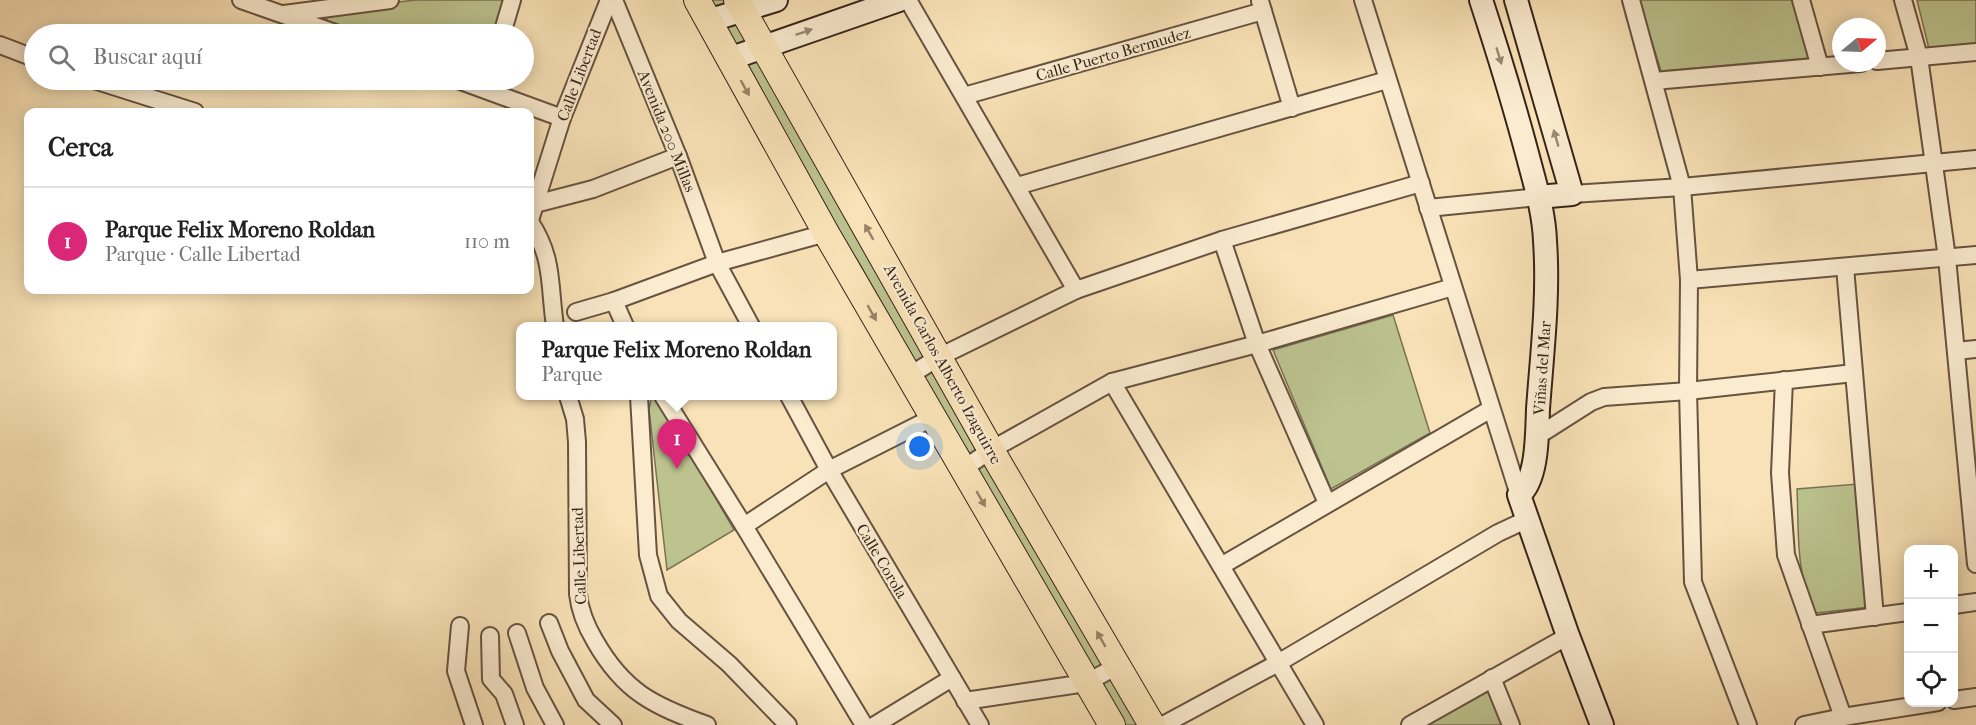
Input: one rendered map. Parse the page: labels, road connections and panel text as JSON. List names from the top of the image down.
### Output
{
  "streets": {
    "main road": ["Avenida Carlos Alberto Izaguirre"],
    "street": [
      "Calle Puerto Bermudez",
      "Calle Libertad",
      "Avenida 200 Millas",
      "Viñas del Mar",
      "Calle Corola"
    ]
  },
  "north": "right",
  "page": {
    "search": "Buscar aquí",
    "heading": "Cerca",
    "list": [
      {
        "mark": "1",
        "name": "Parque Felix Moreno Roldan",
        "note": "Parque · Calle Libertad",
        "value": "110 m"
      }
    ],
    "popup": ["Parque Felix Moreno Roldan", "Parque"],
    "pins": "1",
    "map_buttons": ["+", "−"]
  }
}
